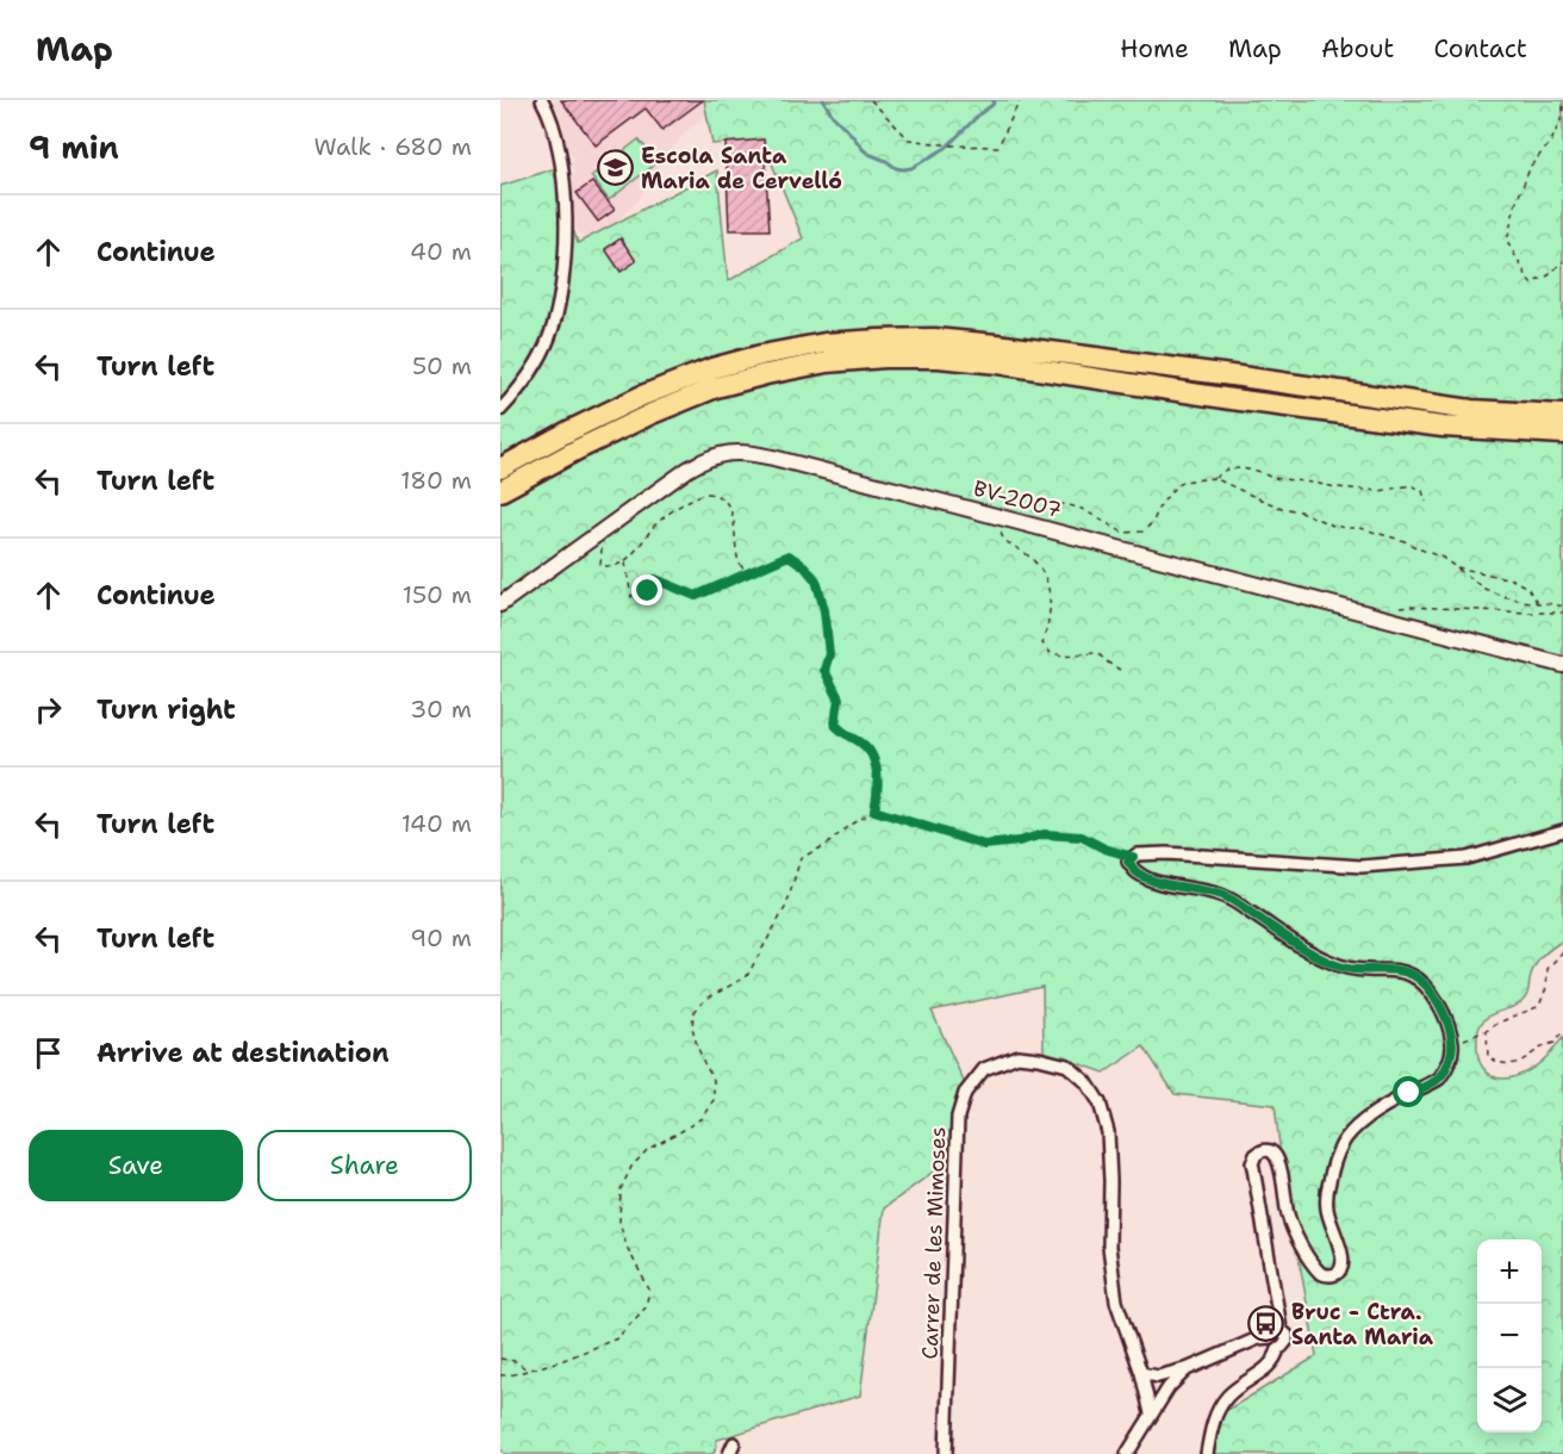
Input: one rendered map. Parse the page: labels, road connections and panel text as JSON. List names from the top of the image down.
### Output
{
  "streets": {
    "street": ["BV-2007", "Carrer de les Mimoses"]
  },
  "places": {
    "school or university": ["Escola Santa Maria de Cervelló"],
    "bus stop": ["Bruc - Ctra. Santa Maria"]
  },
  "page": {
    "header": "Map",
    "nav": [
      "Home",
      "Map",
      "About",
      "Contact"
    ],
    "heading": ["9 min", "Walk · 680 m"],
    "list": [
      ["Continue", "40 m"],
      ["Turn left", "50 m"],
      ["Turn left", "180 m"],
      ["Continue", "150 m"],
      ["Turn right", "30 m"],
      ["Turn left", "140 m"],
      ["Turn left", "90 m"],
      "Arrive at destination"
    ],
    "buttons": ["Save", "Share"],
    "map_buttons": ["+", "−"]
  }
}
